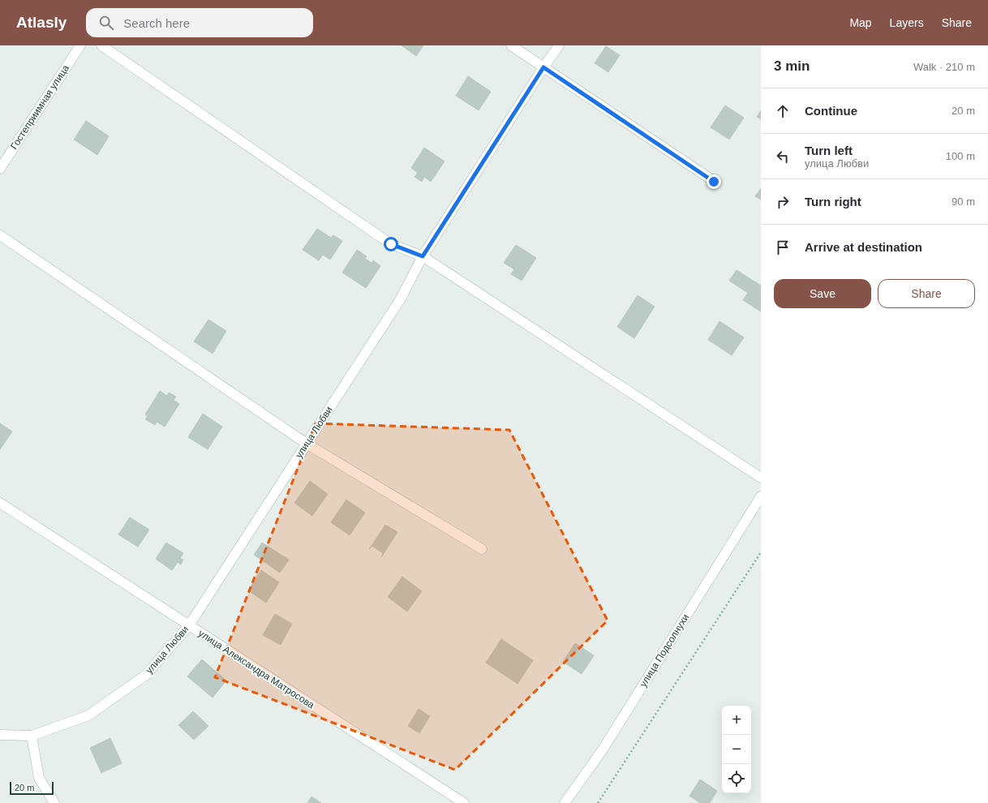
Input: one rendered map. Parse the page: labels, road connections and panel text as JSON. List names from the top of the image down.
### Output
{
  "streets": {
    "street": [
      "Гостеприимная улица",
      "улица Любви",
      "улица Подсолнухи",
      "улица Александра Матросова"
    ]
  },
  "crossings": [
    ["улица Любви", "улица Александра Матросова"]
  ],
  "scale_bar": "20 m",
  "page": {
    "header": "Atlasly",
    "search": "Search here",
    "nav": ["Map", "Layers", "Share"],
    "heading": ["3 min", "Walk · 210 m"],
    "list": [
      ["Continue", "20 m"],
      ["Turn left", "улица Любви", "100 m"],
      ["Turn right", "90 m"],
      "Arrive at destination"
    ],
    "buttons": ["Save", "Share"],
    "map_buttons": ["+", "−"],
    "scale": "20 m"
  }
}
